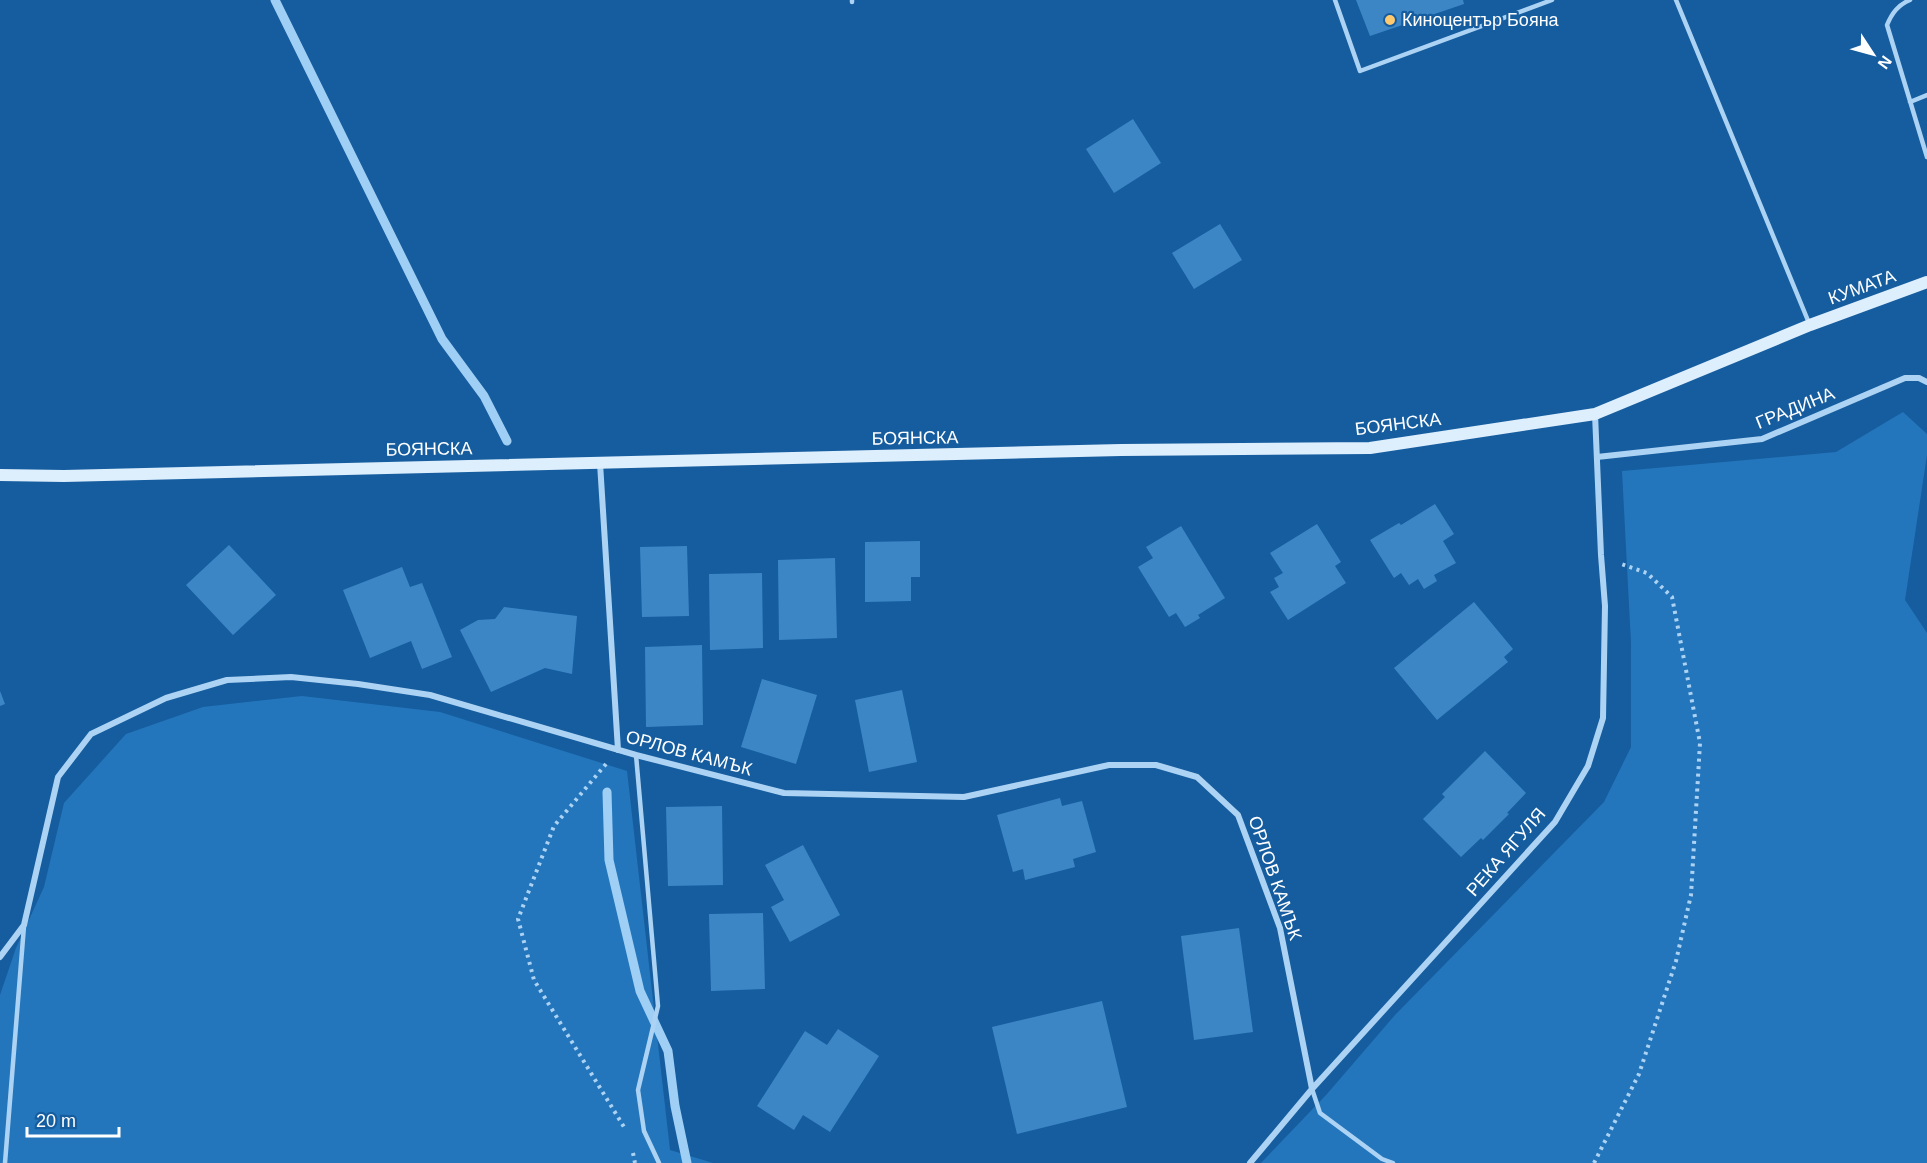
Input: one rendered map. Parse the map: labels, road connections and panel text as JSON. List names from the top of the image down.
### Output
{
  "streets": {
    "main road": ["КУМАТА", "БОЯНСКА"],
    "street": ["ГРАДИНА", "ОРЛОВ КАМЪК", "РЕКА ЯГУЛЯ"]
  },
  "crossings": [
    ["КУМАТА", "БОЯНСКА"],
    ["ГРАДИНА", "РЕКА ЯГУЛЯ"],
    ["БОЯНСКА", "РЕКА ЯГУЛЯ"],
    ["ОРЛОВ КАМЪК", "РЕКА ЯГУЛЯ"]
  ],
  "places": ["Киноцентър Бояна"],
  "scale_bar": "20 m",
  "north": "bottom right"
}
